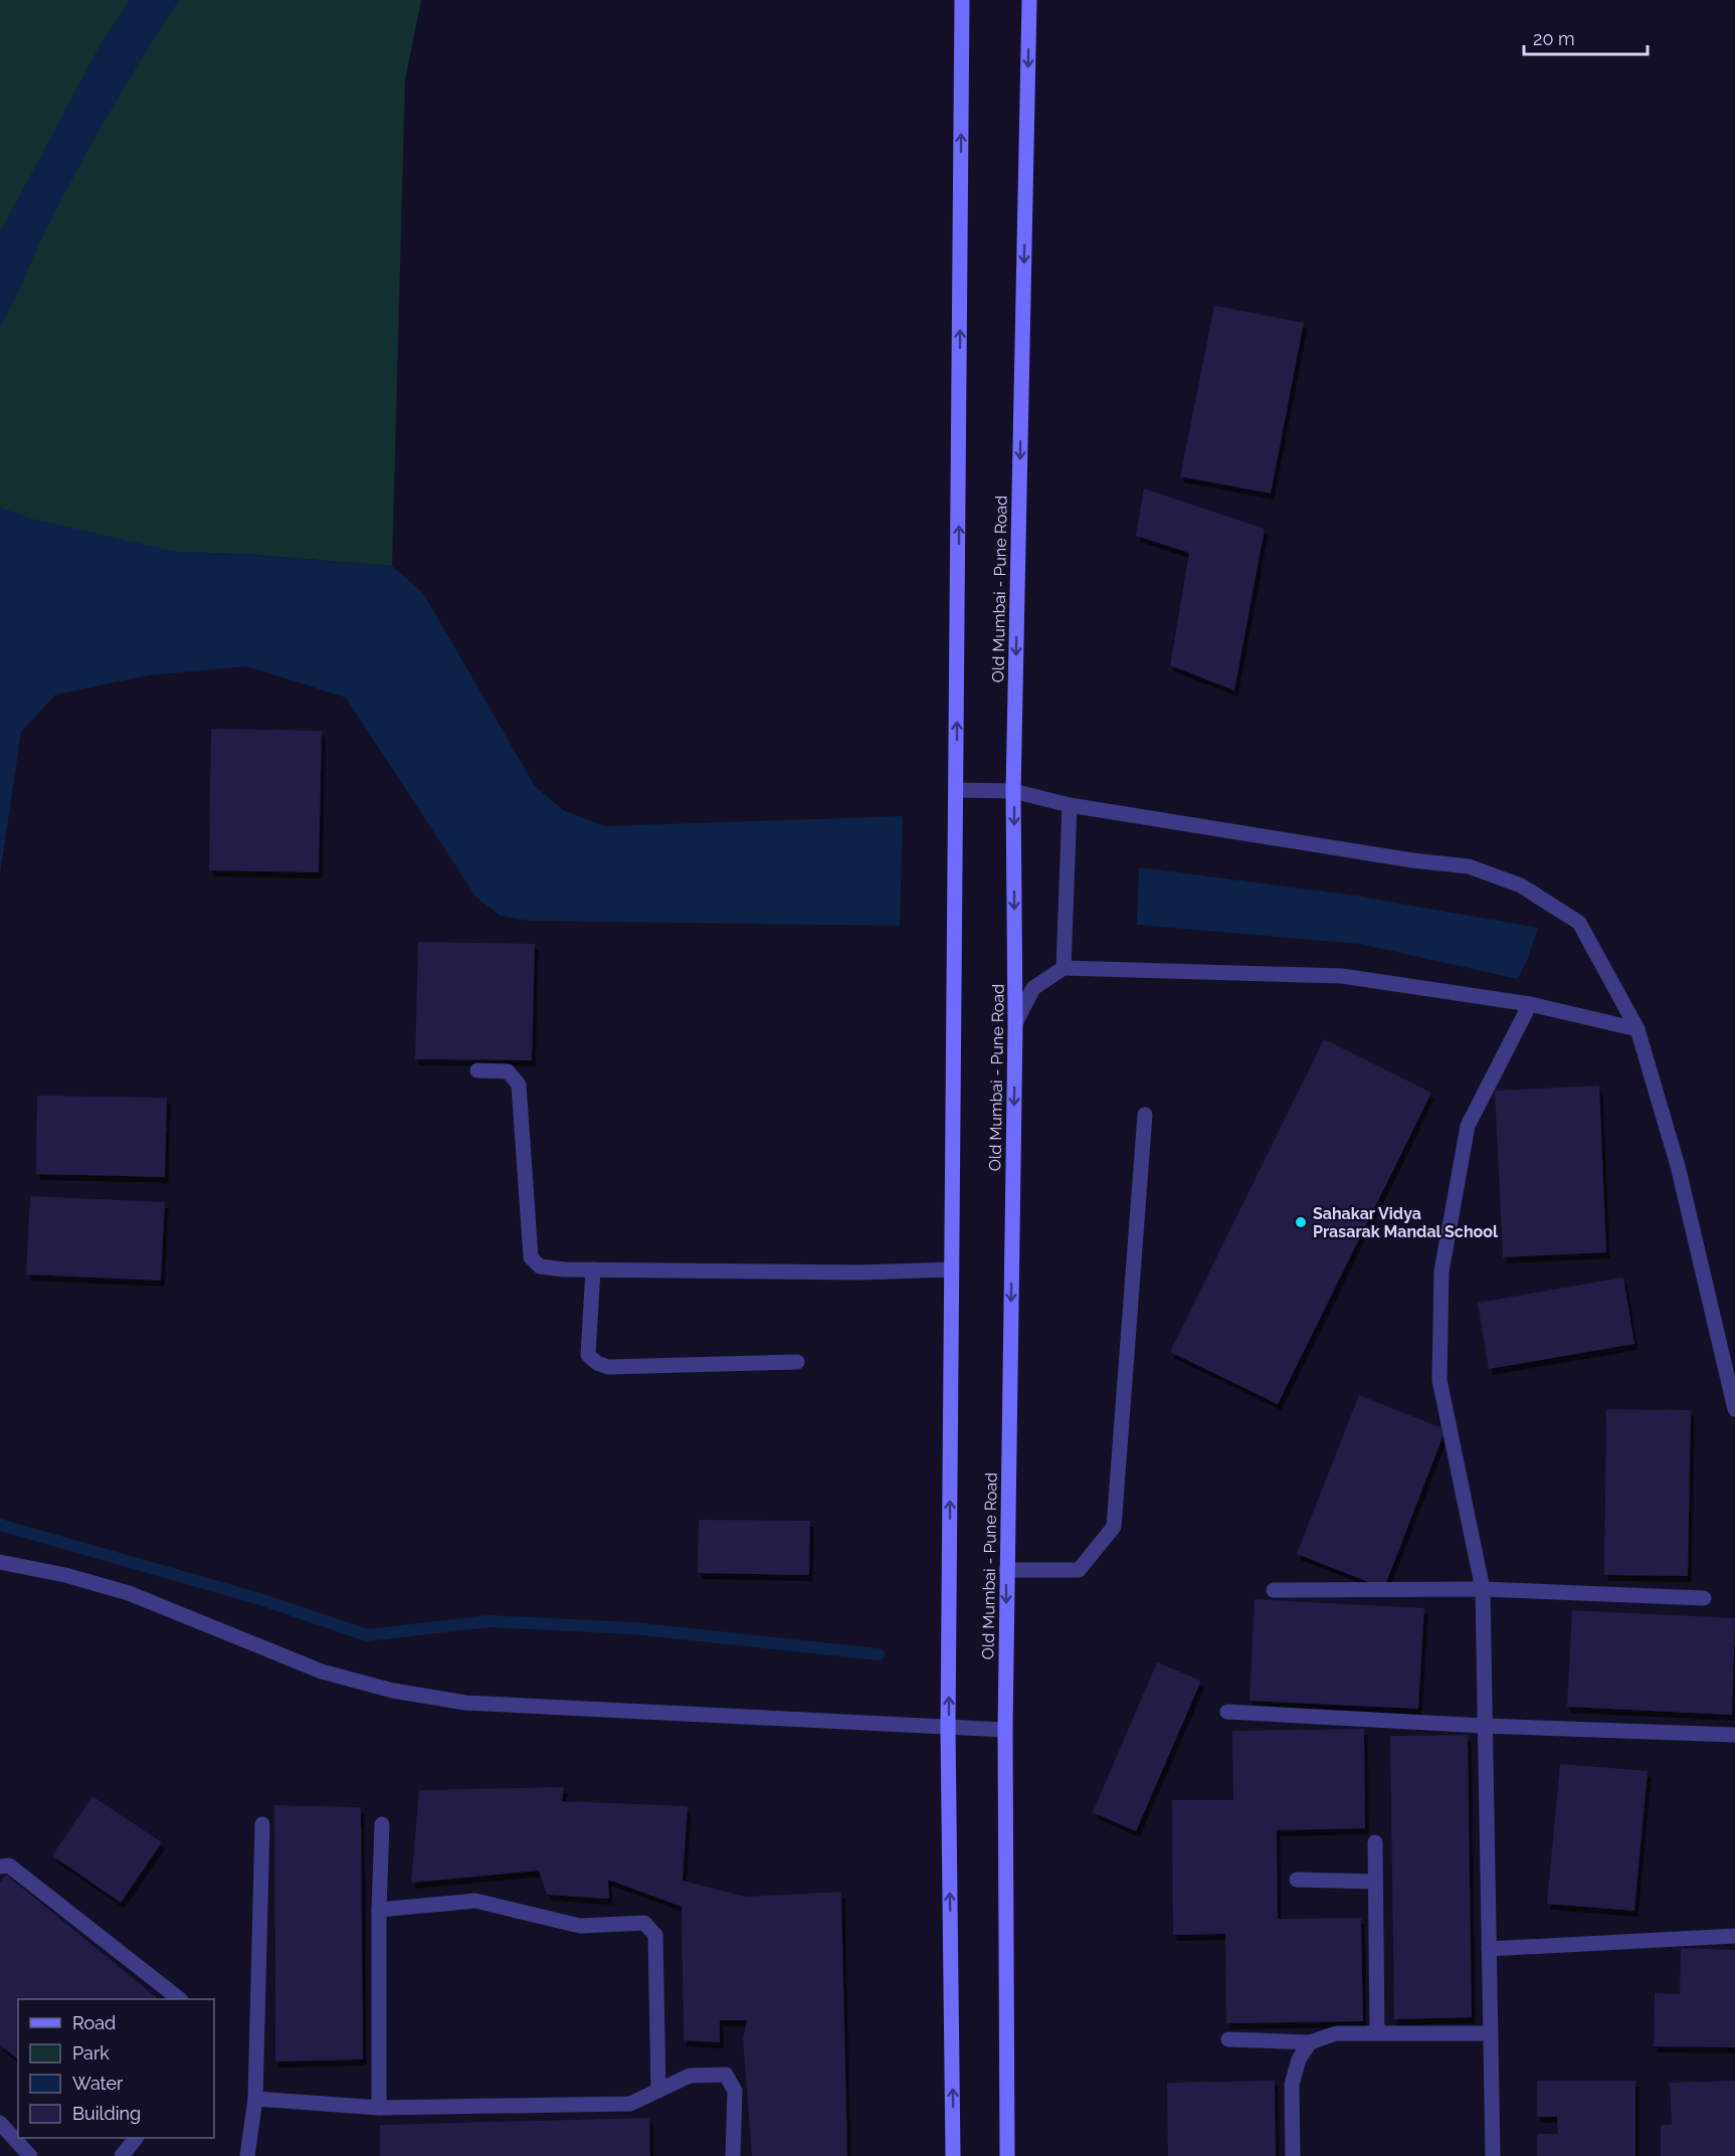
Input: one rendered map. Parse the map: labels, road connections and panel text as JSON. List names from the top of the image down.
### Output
{
  "streets": {
    "main road": ["Old Mumbai - Pune Road"]
  },
  "places": ["Sahakar Vidya Prasarak Mandal School"],
  "legend": [
    "Road",
    "Park",
    "Water",
    "Building"
  ],
  "scale_bar": "20 m"
}
